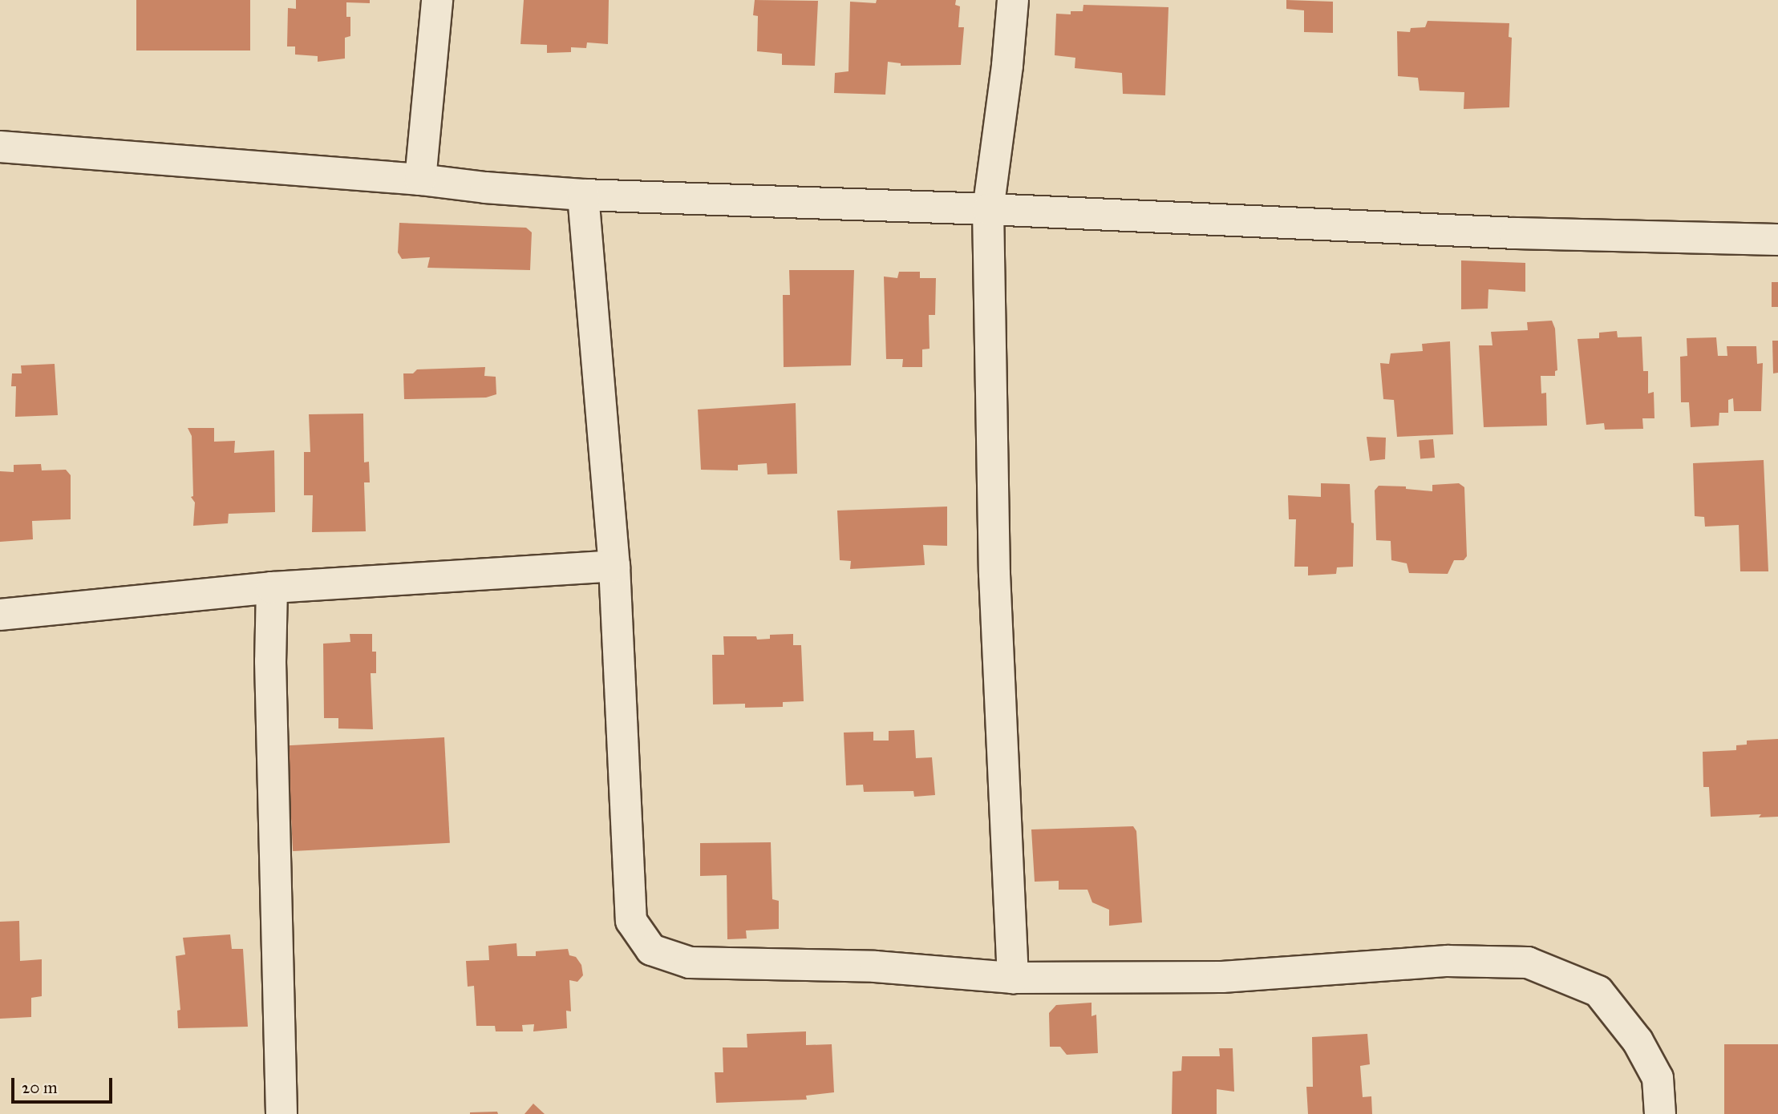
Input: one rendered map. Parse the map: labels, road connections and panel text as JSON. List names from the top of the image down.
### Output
{
  "scale_bar": "20 m"
}
